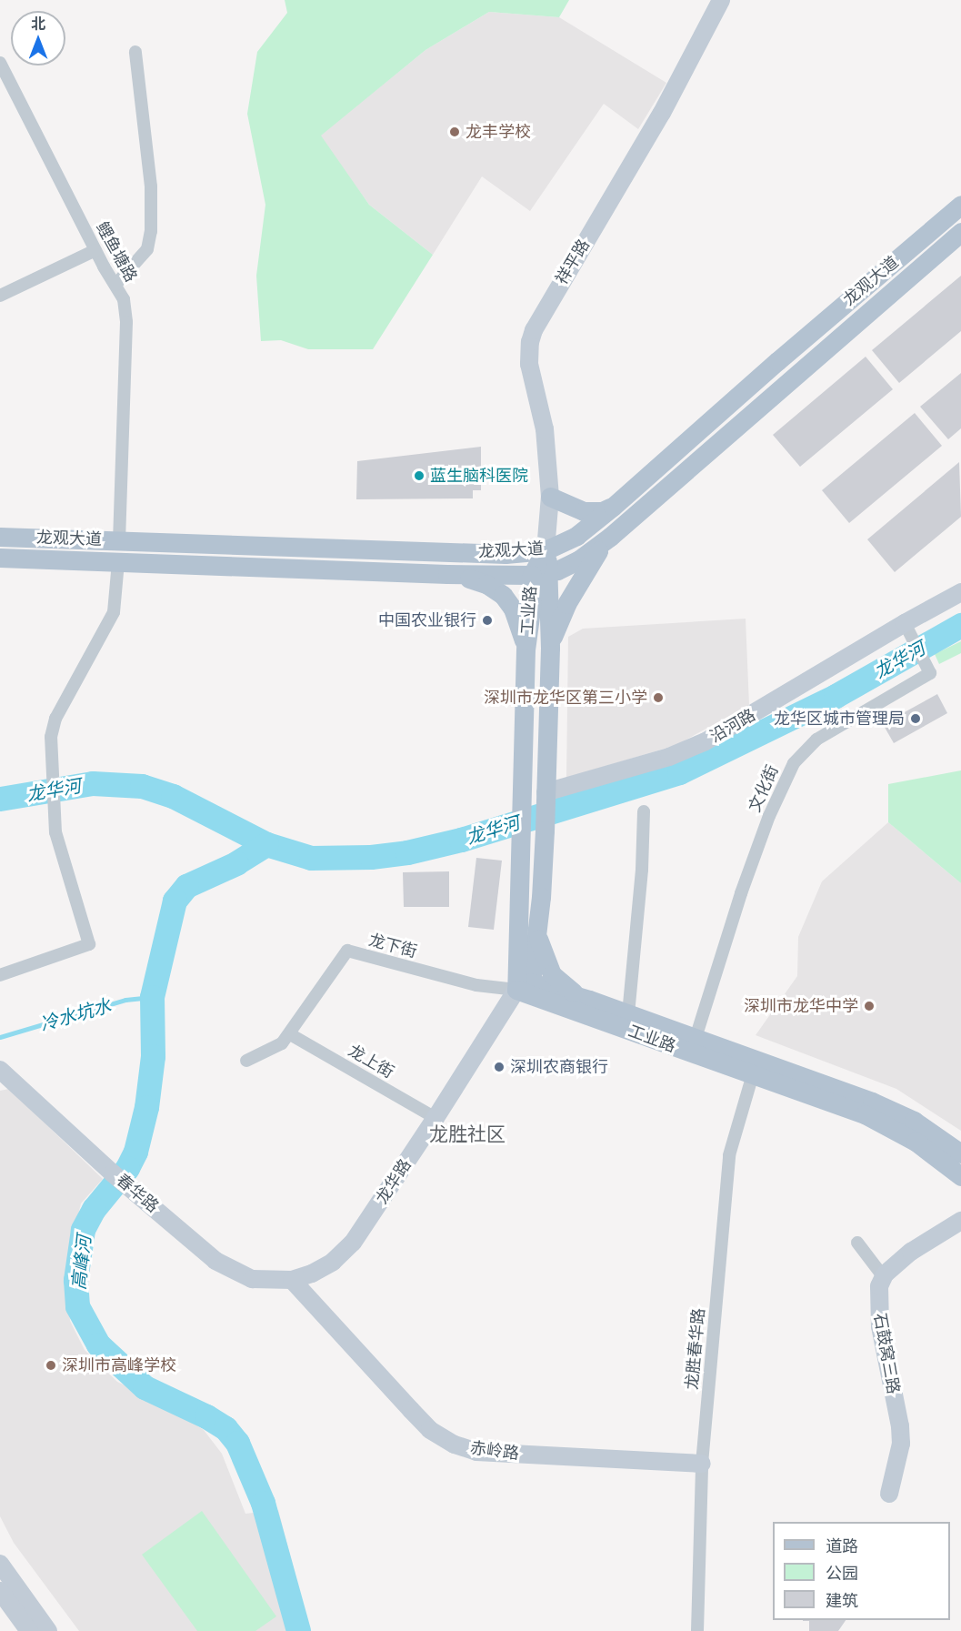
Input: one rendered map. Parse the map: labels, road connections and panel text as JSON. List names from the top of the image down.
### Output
{
  "streets": {
    "main road": ["龙观大道", "工业路"],
    "street": [
      "鲤鱼塘路",
      "祥平路",
      "沿河路",
      "文化街",
      "龙下街",
      "龙上街",
      "龙华路",
      "春华路",
      "龙胜春华路",
      "石鼓窝三路",
      "赤岭路"
    ]
  },
  "crossings": [
    ["鲤鱼塘路", "龙观大道"],
    ["祥平路", "龙观大道"],
    ["祥平路", "工业路"],
    ["龙观大道", "工业路"],
    ["工业路", "沿河路"],
    ["工业路", "文化街"],
    ["工业路", "龙下街"],
    ["工业路", "龙华路"],
    ["工业路", "龙胜春华路"],
    ["沿河路", "文化街"],
    ["龙下街", "龙上街"],
    ["龙下街", "龙华路"],
    ["龙上街", "龙华路"],
    ["龙华路", "春华路"],
    ["龙华路", "赤岭路"],
    ["春华路", "赤岭路"],
    ["龙胜春华路", "赤岭路"]
  ],
  "districts": ["龙胜社区"],
  "water": ["龙华河", "冷水坑水", "高峰河"],
  "places": [
    "龙丰学校",
    "蓝生脑科医院",
    "中国农业银行",
    "深圳市龙华区第三小学",
    "龙华区城市管理局",
    "深圳市龙华中学",
    "深圳农商银行",
    "深圳市高峰学校"
  ],
  "legend": ["道路", "公园", "建筑"],
  "north": "top"
}
